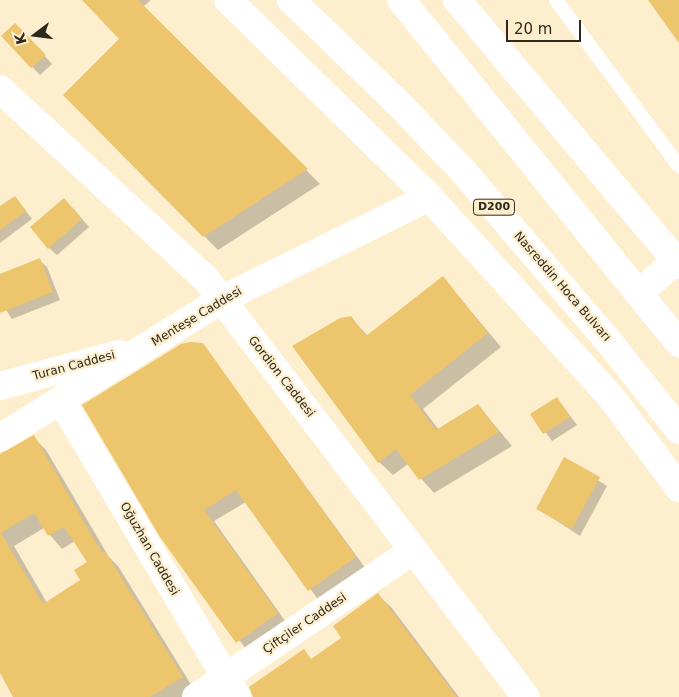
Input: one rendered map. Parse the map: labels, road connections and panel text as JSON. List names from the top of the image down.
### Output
{
  "streets": {
    "main road": [
      "D200",
      "Nasreddin Hoca Bulvarı",
      "Menteşe Caddesi",
      "Turan Caddesi",
      "Gordion Caddesi",
      "Oğuzhan Caddesi",
      "Çiftçiler Caddesi"
    ]
  },
  "crossings": [
    ["Menteşe Caddesi", "Turan Caddesi"],
    ["Menteşe Caddesi", "Gordion Caddesi"],
    ["Menteşe Caddesi", "Oğuzhan Caddesi"],
    ["Gordion Caddesi", "Çiftçiler Caddesi"],
    ["Oğuzhan Caddesi", "Çiftçiler Caddesi"]
  ],
  "scale_bar": "20 m",
  "north": "left"
}
